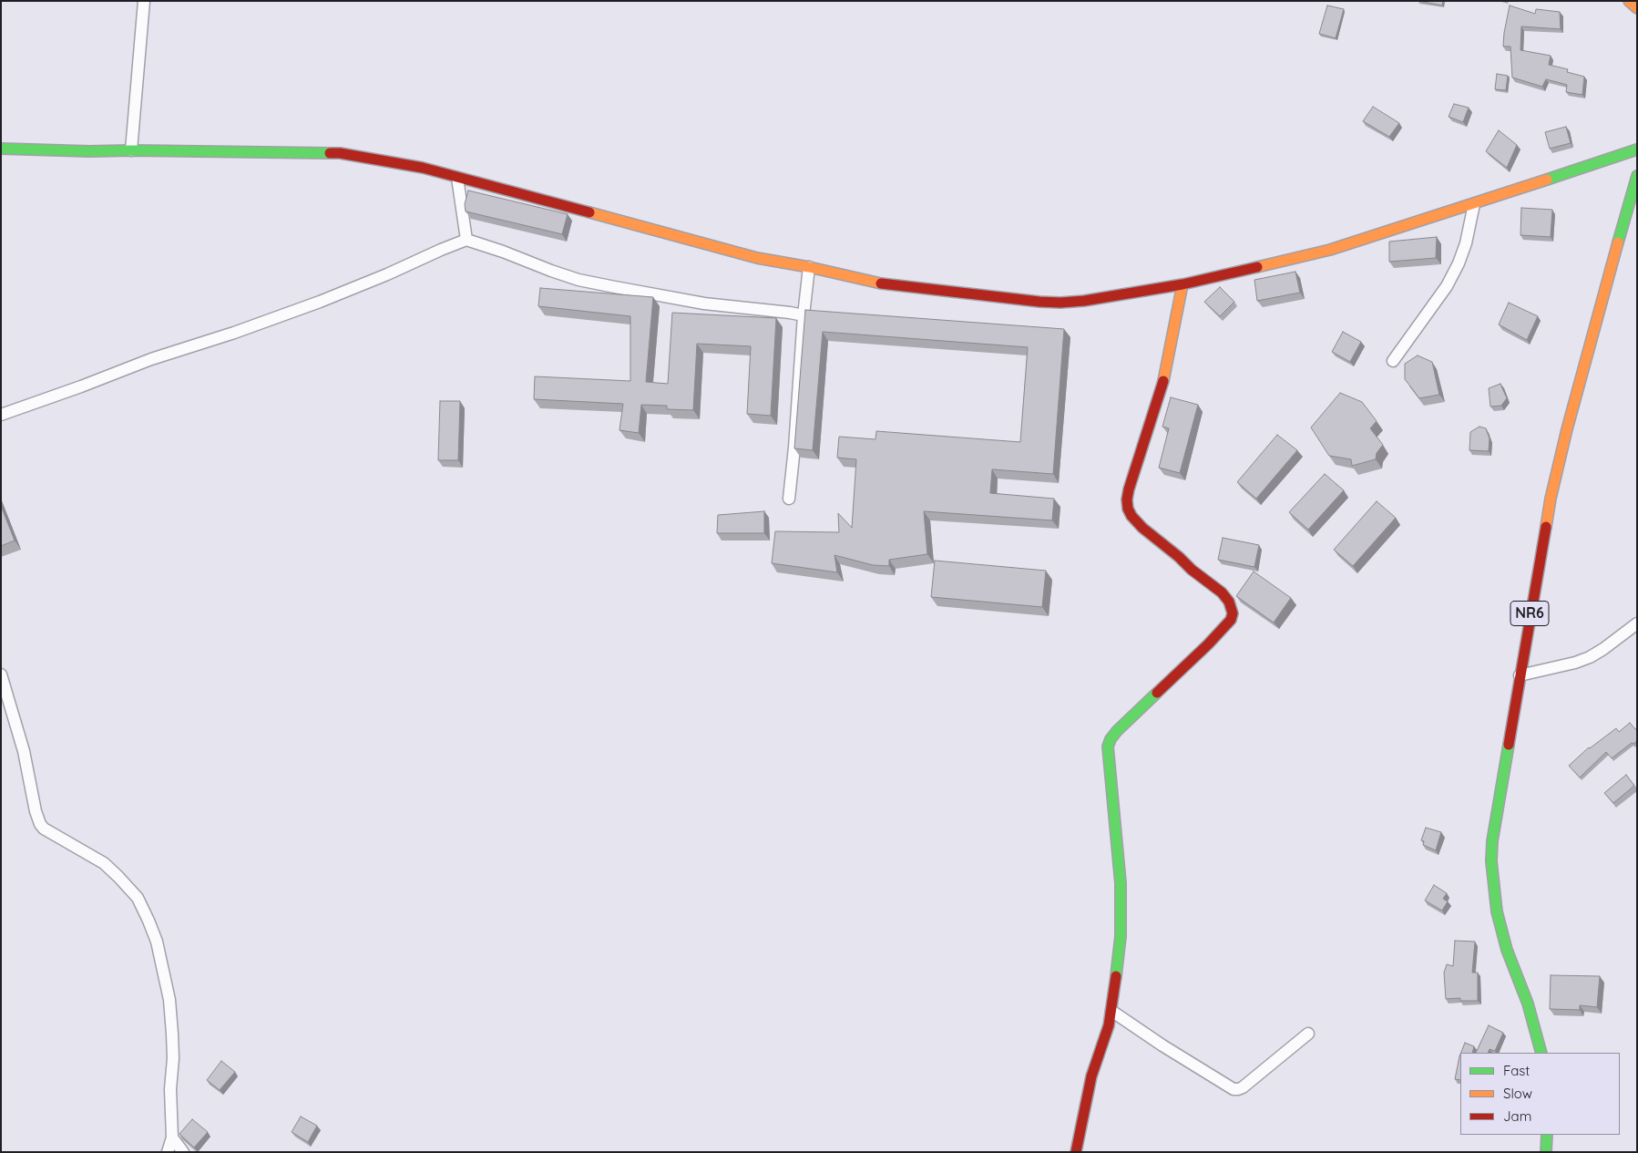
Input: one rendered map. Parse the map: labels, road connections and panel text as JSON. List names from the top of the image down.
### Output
{
  "streets": {
    "street": ["NR6"]
  },
  "legend": ["Fast", "Slow", "Jam"]
}
